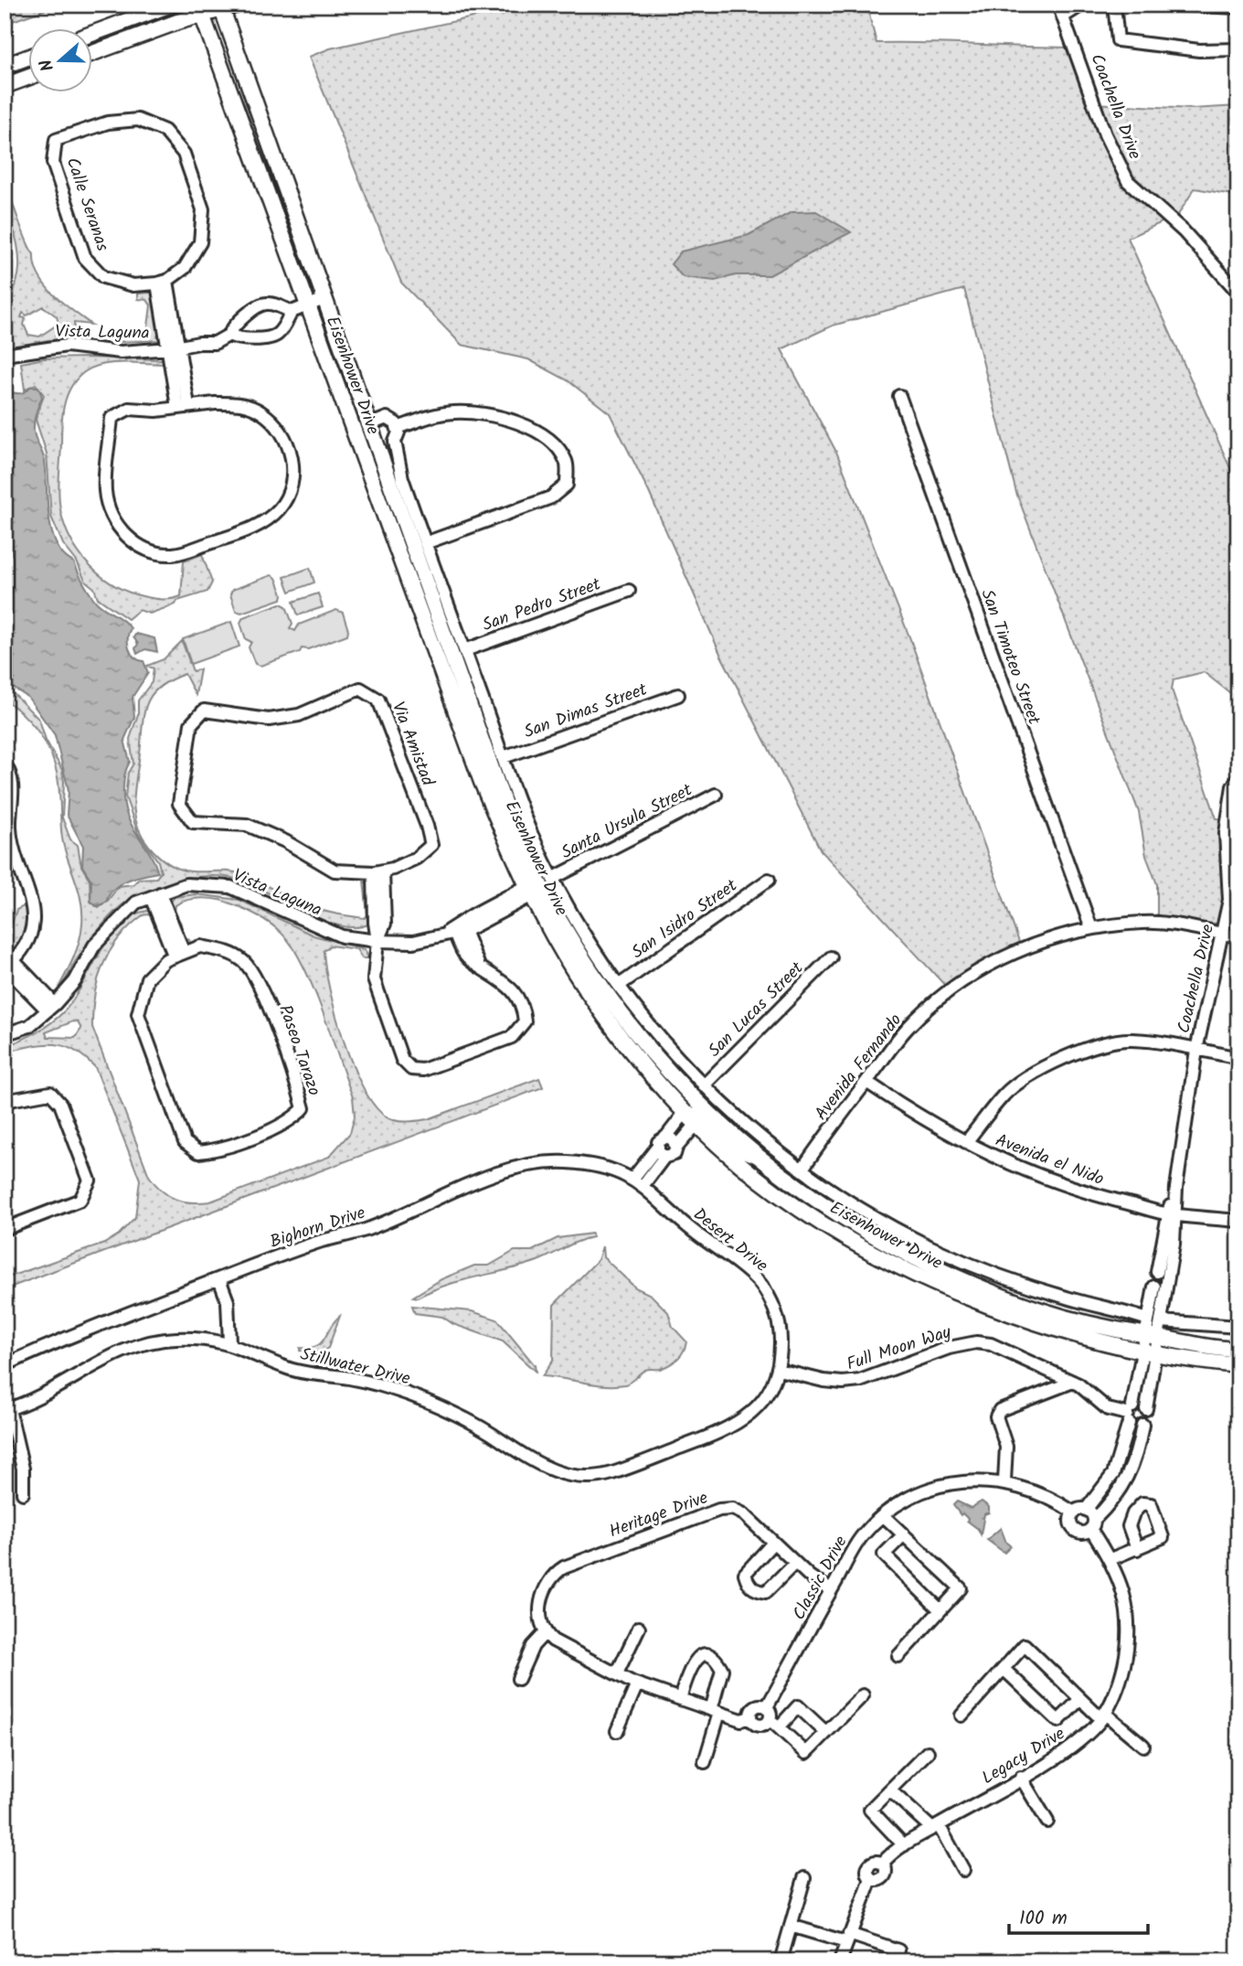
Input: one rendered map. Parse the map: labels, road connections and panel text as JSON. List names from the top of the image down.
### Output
{
  "streets": {
    "main road": ["Eisenhower Drive"],
    "street": [
      "Coachella Drive",
      "Calle Seranas",
      "Vista Laguna",
      "San Pedro Street",
      "San Timoteo Street",
      "San Dimas Street",
      "Via Amistad",
      "Santa Ursula Street",
      "San Isidro Street",
      "San Lucas Street",
      "Paseo Tarazo",
      "Avenida Fernando",
      "Avenida el Nido",
      "Bighorn Drive",
      "Desert Drive",
      "Full Moon Way",
      "Stillwater Drive",
      "Heritage Drive",
      "Classic Drive",
      "Legacy Drive"
    ]
  },
  "crossings": [
    ["Coachella Drive", "Eisenhower Drive"],
    ["Coachella Drive", "Avenida Fernando"],
    ["Coachella Drive", "Avenida el Nido"],
    ["Coachella Drive", "Full Moon Way"],
    ["Coachella Drive", "Classic Drive"],
    ["Coachella Drive", "Legacy Drive"],
    ["Vista Laguna", "Eisenhower Drive"],
    ["Eisenhower Drive", "San Pedro Street"],
    ["Eisenhower Drive", "San Dimas Street"],
    ["Eisenhower Drive", "Santa Ursula Street"],
    ["Eisenhower Drive", "San Isidro Street"],
    ["Eisenhower Drive", "San Lucas Street"],
    ["Eisenhower Drive", "Avenida Fernando"],
    ["San Timoteo Street", "Avenida Fernando"],
    ["Avenida Fernando", "Avenida el Nido"],
    ["Bighorn Drive", "Desert Drive"],
    ["Desert Drive", "Full Moon Way"],
    ["Desert Drive", "Stillwater Drive"],
    ["Full Moon Way", "Stillwater Drive"],
    ["Heritage Drive", "Classic Drive"],
    ["Classic Drive", "Legacy Drive"]
  ],
  "scale_bar": "100 m",
  "north": "left"
}
